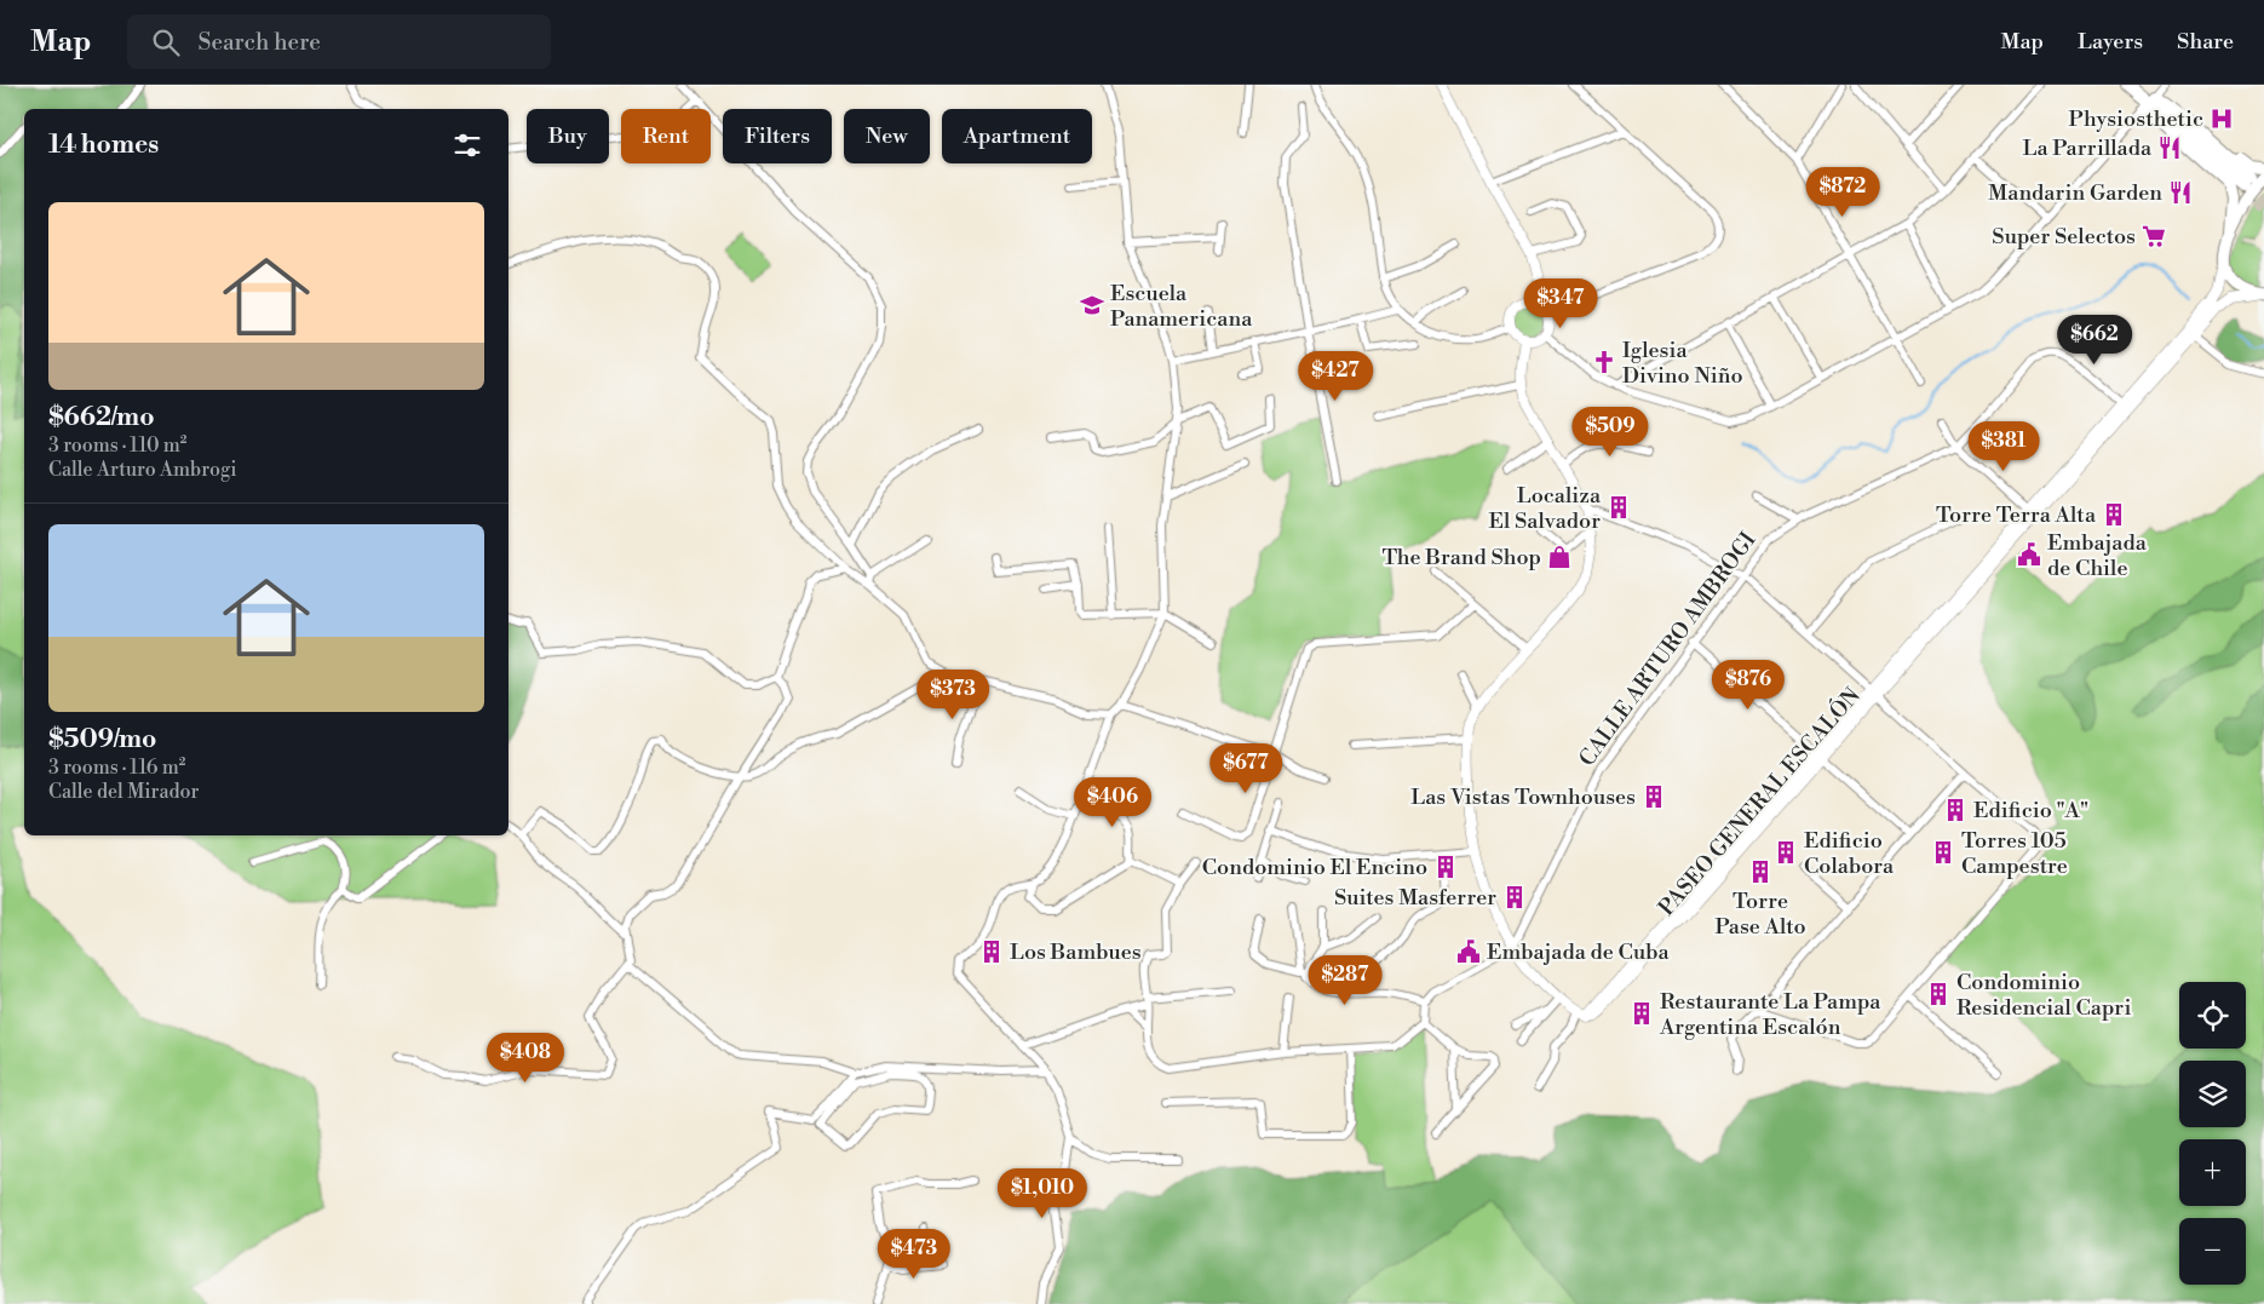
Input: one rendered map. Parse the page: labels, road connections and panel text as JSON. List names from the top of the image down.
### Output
{
  "streets": {
    "street": ["CALLE ARTURO AMBROGI", "PASEO GENERAL ESCALÓN"]
  },
  "crossings": [
    ["CALLE ARTURO AMBROGI", "PASEO GENERAL ESCALÓN"]
  ],
  "places": {
    "hospital": ["Physiosthetic"],
    "restaurant": ["La Parrillada", "Mandarin Garden"],
    "supermarket": ["Super Selectos"],
    "school or university": ["Escuela Panamericana"],
    "church": ["Iglesia Divino Niño"],
    "building": [
      "Localiza El Salvador",
      "Torre Terra Alta",
      "Las Vistas Townhouses",
      "Edificio \"A\"",
      "Edificio Colabora",
      "Torres 105 Campestre",
      "Condominio El Encino",
      "Torre Pase Alto",
      "Suites Masferrer",
      "Los Bambues",
      "Condominio Residencial Capri",
      "Restaurante La Pampa Argentina Escalón"
    ],
    "public building": ["Embajada de Chile", "Embajada de Cuba"],
    "shop": ["The Brand Shop"]
  },
  "page": {
    "header": "Map",
    "search": "Search here",
    "nav": ["Map", "Layers", "Share"],
    "chip": [
      "Buy",
      "Rent",
      "Filters",
      "New",
      "Apartment"
    ],
    "heading": "14 homes",
    "price": [
      "$872",
      "$347",
      "$662",
      "$427",
      "$509",
      "$381",
      "$876",
      "$373",
      "$677",
      "$406",
      "$287",
      "$408",
      "$1,010",
      "$473"
    ],
    "list": [
      {
        "name": "$662/mo",
        "note": "3 rooms · 110 m² · Calle Arturo Ambrogi"
      },
      {
        "name": "$509/mo",
        "note": "3 rooms · 116 m² · Calle del Mirador"
      }
    ],
    "map_buttons": ["+", "−"]
  }
}
